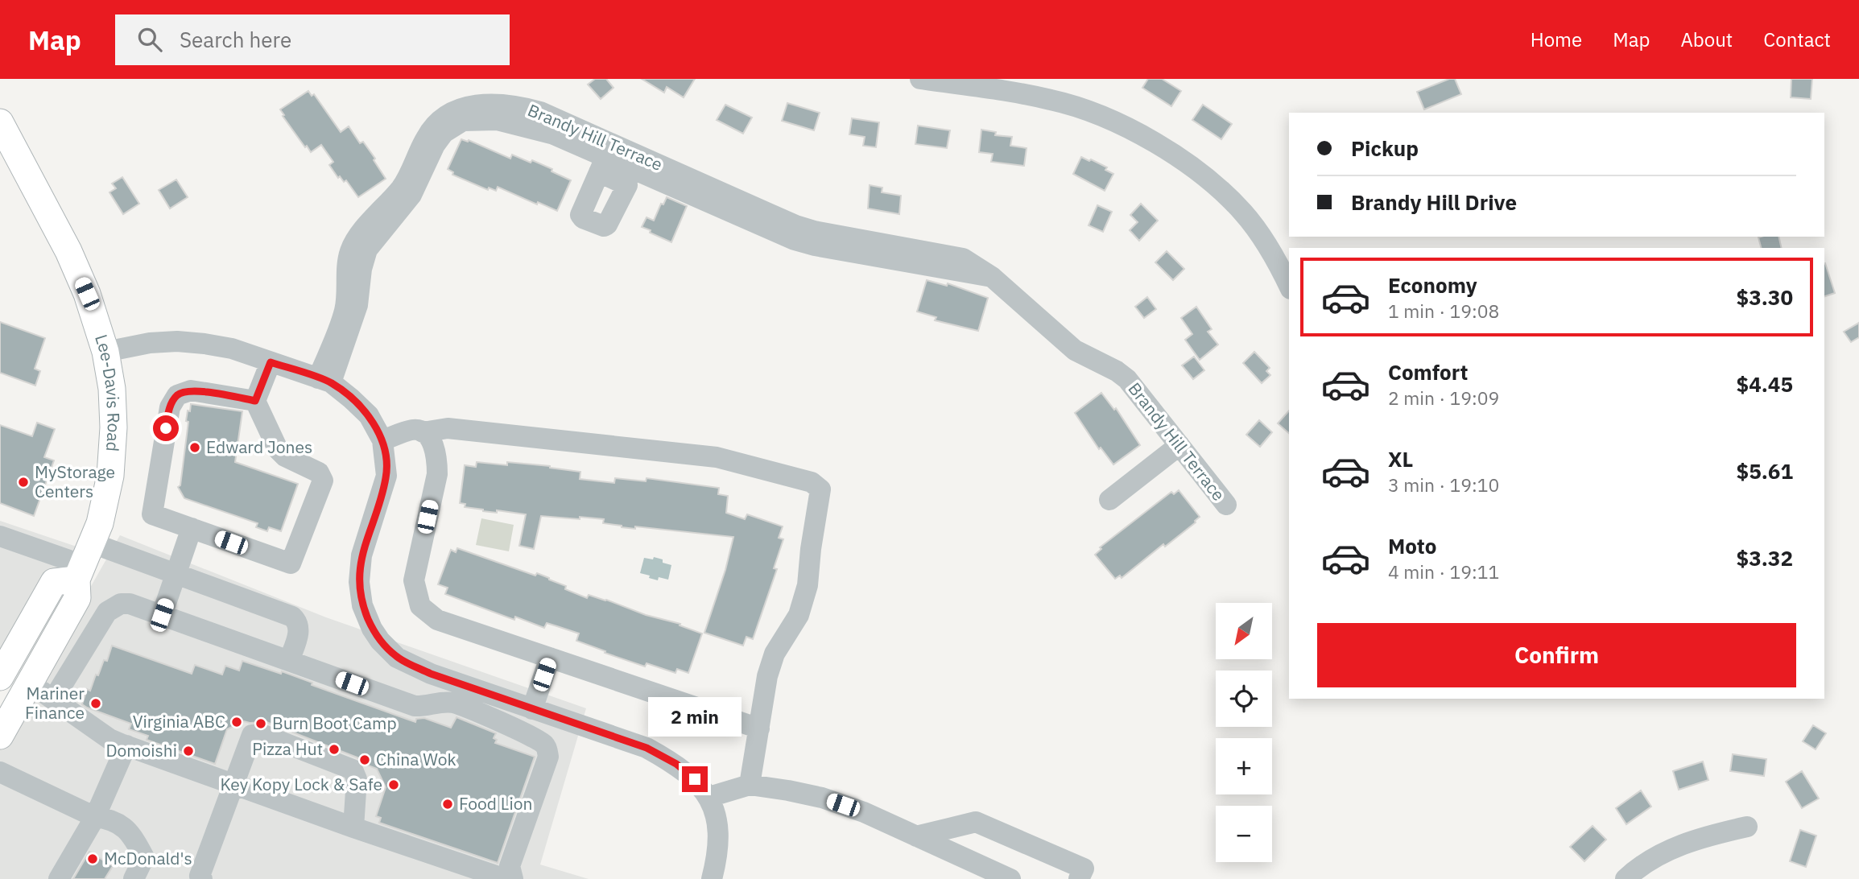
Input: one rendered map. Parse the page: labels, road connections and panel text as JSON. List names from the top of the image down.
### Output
{
  "streets": {
    "main road": ["Lee-Davis Road"],
    "street": ["Brandy Hill Terrace"]
  },
  "places": [
    "Edward Jones",
    "MyStorage Centers",
    "Mariner Finance",
    "Virginia ABC",
    "Burn Boot Camp",
    "Pizza Hut",
    "Domoishi",
    "China Wok",
    "Key Kopy Lock & Safe",
    "Food Lion",
    "McDonald's"
  ],
  "north": "bottom left",
  "page": {
    "header": "Map",
    "search": "Search here",
    "nav": [
      "Home",
      "Map",
      "About",
      "Contact"
    ],
    "banner": ["Pickup", "Brandy Hill Drive"],
    "list": [
      {
        "name": "Economy",
        "note": "1 min · 19:08",
        "value": "$3.30"
      },
      {
        "name": "Comfort",
        "note": "2 min · 19:09",
        "value": "$4.45"
      },
      {
        "name": "XL",
        "note": "3 min · 19:10",
        "value": "$5.61"
      },
      {
        "name": "Moto",
        "note": "4 min · 19:11",
        "value": "$3.32"
      }
    ],
    "map_buttons": ["+", "−"],
    "buttons": "Confirm",
    "bubble": "2 min"
  }
}
